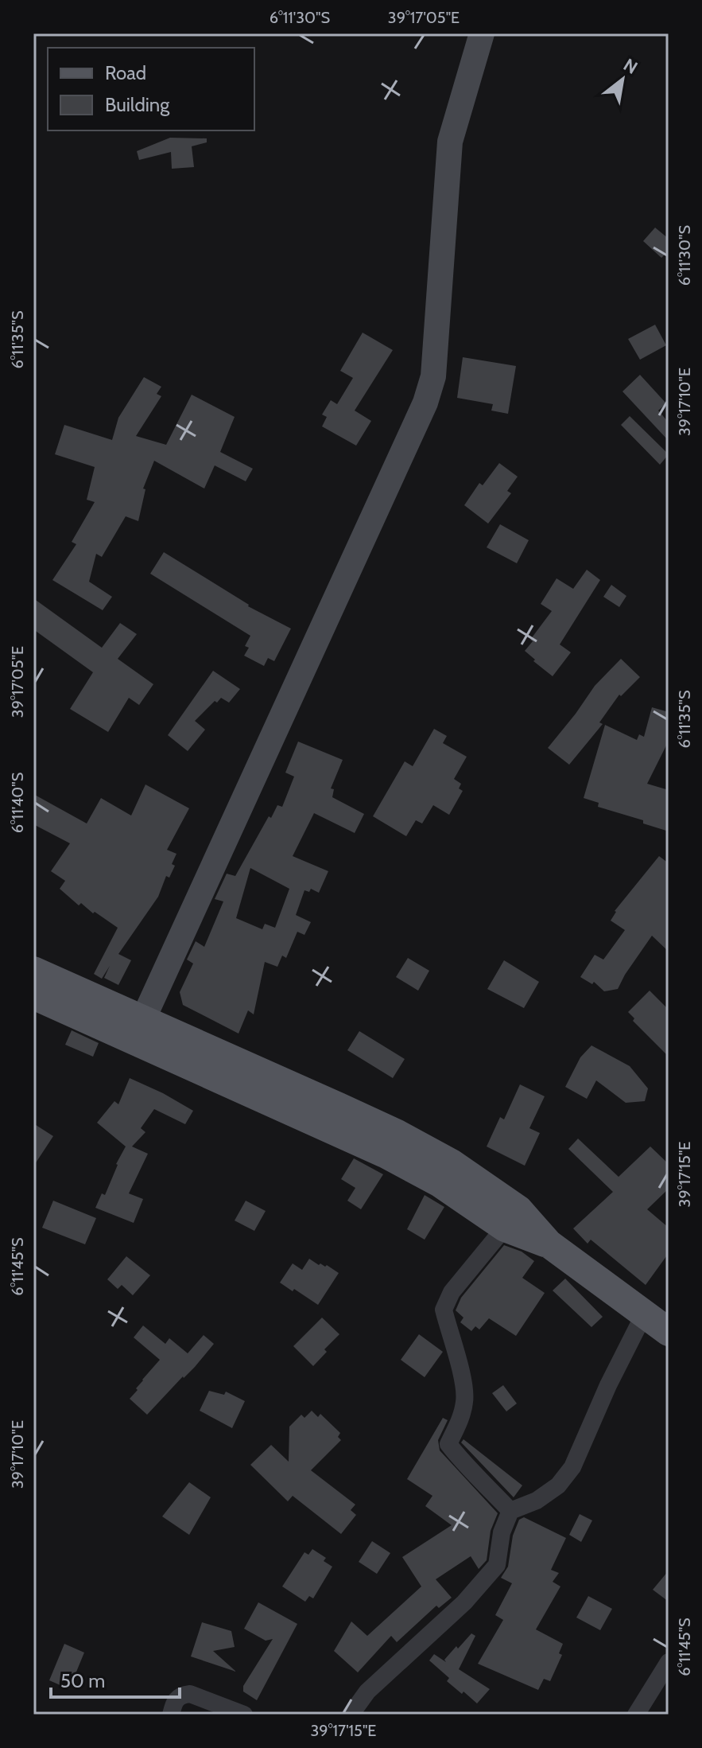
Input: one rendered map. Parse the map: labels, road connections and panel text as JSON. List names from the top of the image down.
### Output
{
  "legend": ["Road", "Building"],
  "scale_bar": "50 m",
  "north": "top right",
  "coordinates": [
    "6°11'30\"S",
    "39°17'05\"E",
    "6°11'35\"S",
    "39°17'10\"E",
    "6°11'40\"S",
    "39°17'15\"E",
    "6°11'45\"S"
  ]
}
